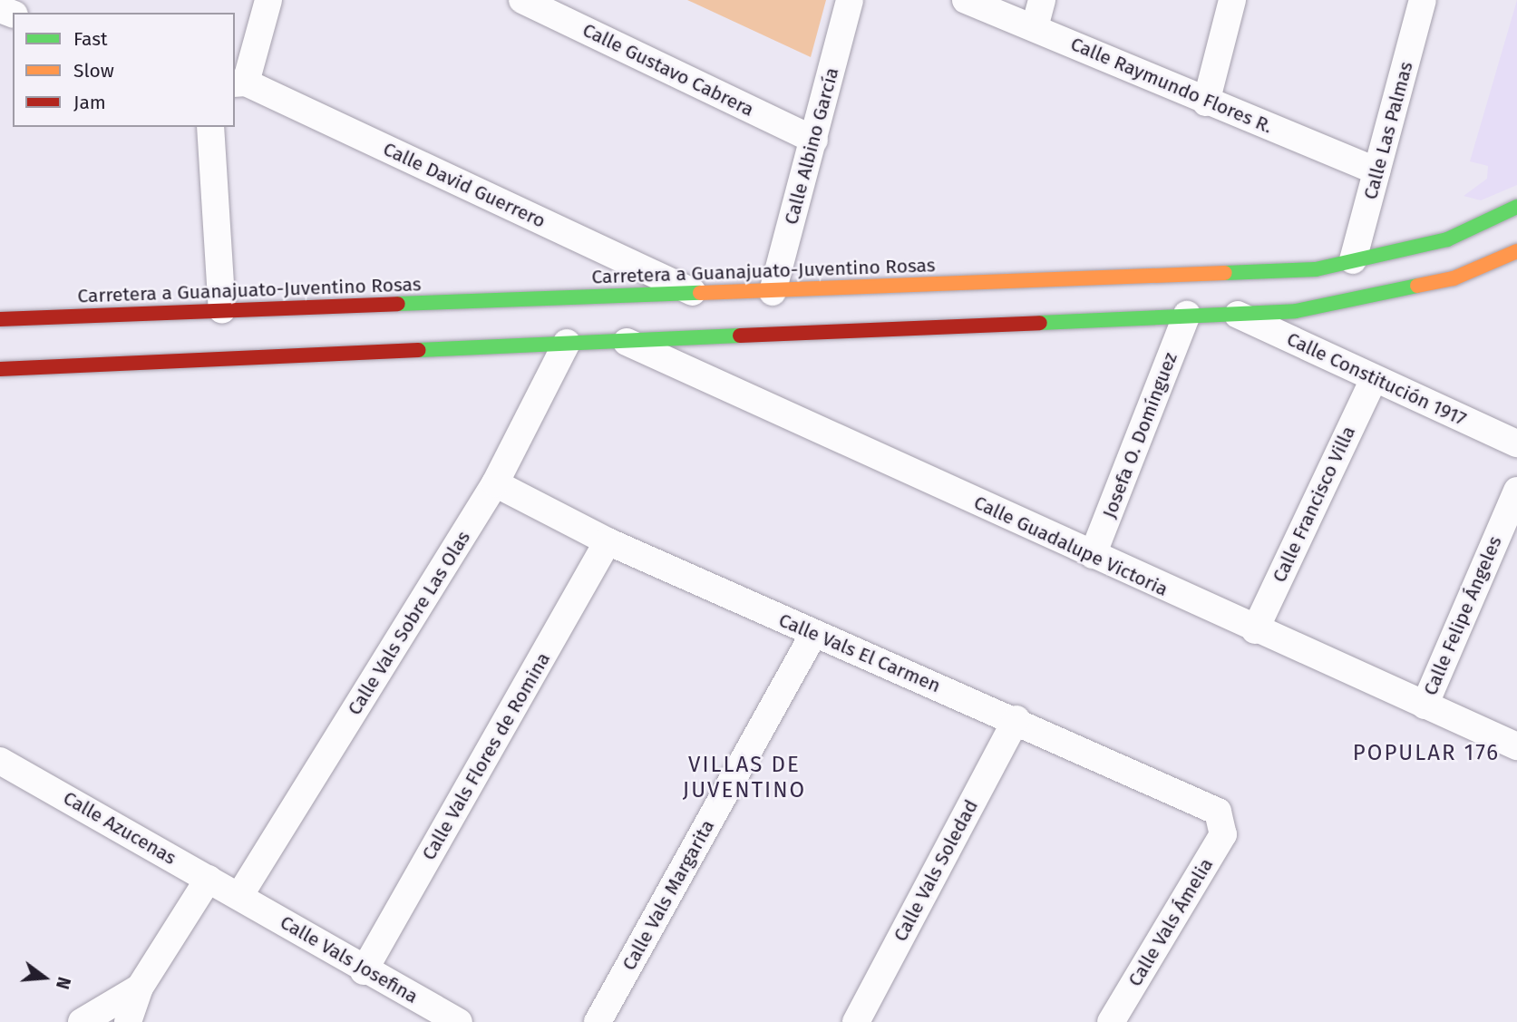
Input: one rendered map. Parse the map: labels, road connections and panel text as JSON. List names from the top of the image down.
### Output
{
  "streets": {
    "main road": ["Carretera a Guanajuato-Juventino Rosas"],
    "street": [
      "Calle Gustavo Cabrera",
      "Calle Raymundo Flores R.",
      "Calle Las Palmas",
      "Calle Albino García",
      "Calle David Guerrero",
      "Calle Constitución 1917",
      "Josefa O. Domínguez",
      "Calle Francisco Villa",
      "Calle Guadalupe Victoria",
      "Calle Felipe Ángeles",
      "Calle Vals Sobre Las Olas",
      "Calle Vals El Carmen",
      "Calle Vals Flores de Romina",
      "Calle Azucenas",
      "Calle Vals Soledad",
      "Calle Vals Margarita",
      "Calle Vals Ámelia",
      "Calle Vals Josefina"
    ]
  },
  "crossings": [
    ["Calle Gustavo Cabrera", "Calle Albino García"],
    ["Calle Raymundo Flores R.", "Calle Las Palmas"],
    ["Calle Las Palmas", "Carretera a Guanajuato-Juventino Rosas"],
    ["Calle Albino García", "Carretera a Guanajuato-Juventino Rosas"],
    ["Calle David Guerrero", "Carretera a Guanajuato-Juventino Rosas"],
    ["Calle Constitución 1917", "Calle Francisco Villa"],
    ["Josefa O. Domínguez", "Calle Guadalupe Victoria"],
    ["Calle Francisco Villa", "Calle Guadalupe Victoria"],
    ["Calle Guadalupe Victoria", "Calle Felipe Ángeles"],
    ["Calle Vals Sobre Las Olas", "Calle Vals El Carmen"],
    ["Calle Vals Sobre Las Olas", "Calle Azucenas"],
    ["Calle Vals Sobre Las Olas", "Calle Vals Josefina"],
    ["Calle Vals El Carmen", "Calle Vals Flores de Romina"],
    ["Calle Vals El Carmen", "Calle Vals Soledad"],
    ["Calle Vals El Carmen", "Calle Vals Margarita"],
    ["Calle Vals El Carmen", "Calle Vals Ámelia"],
    ["Calle Vals Flores de Romina", "Calle Vals Josefina"],
    ["Calle Azucenas", "Calle Vals Josefina"]
  ],
  "districts": ["POPULAR 176", "VILLAS DE JUVENTINO"],
  "legend": ["Fast", "Slow", "Jam"],
  "north": "right"
}
